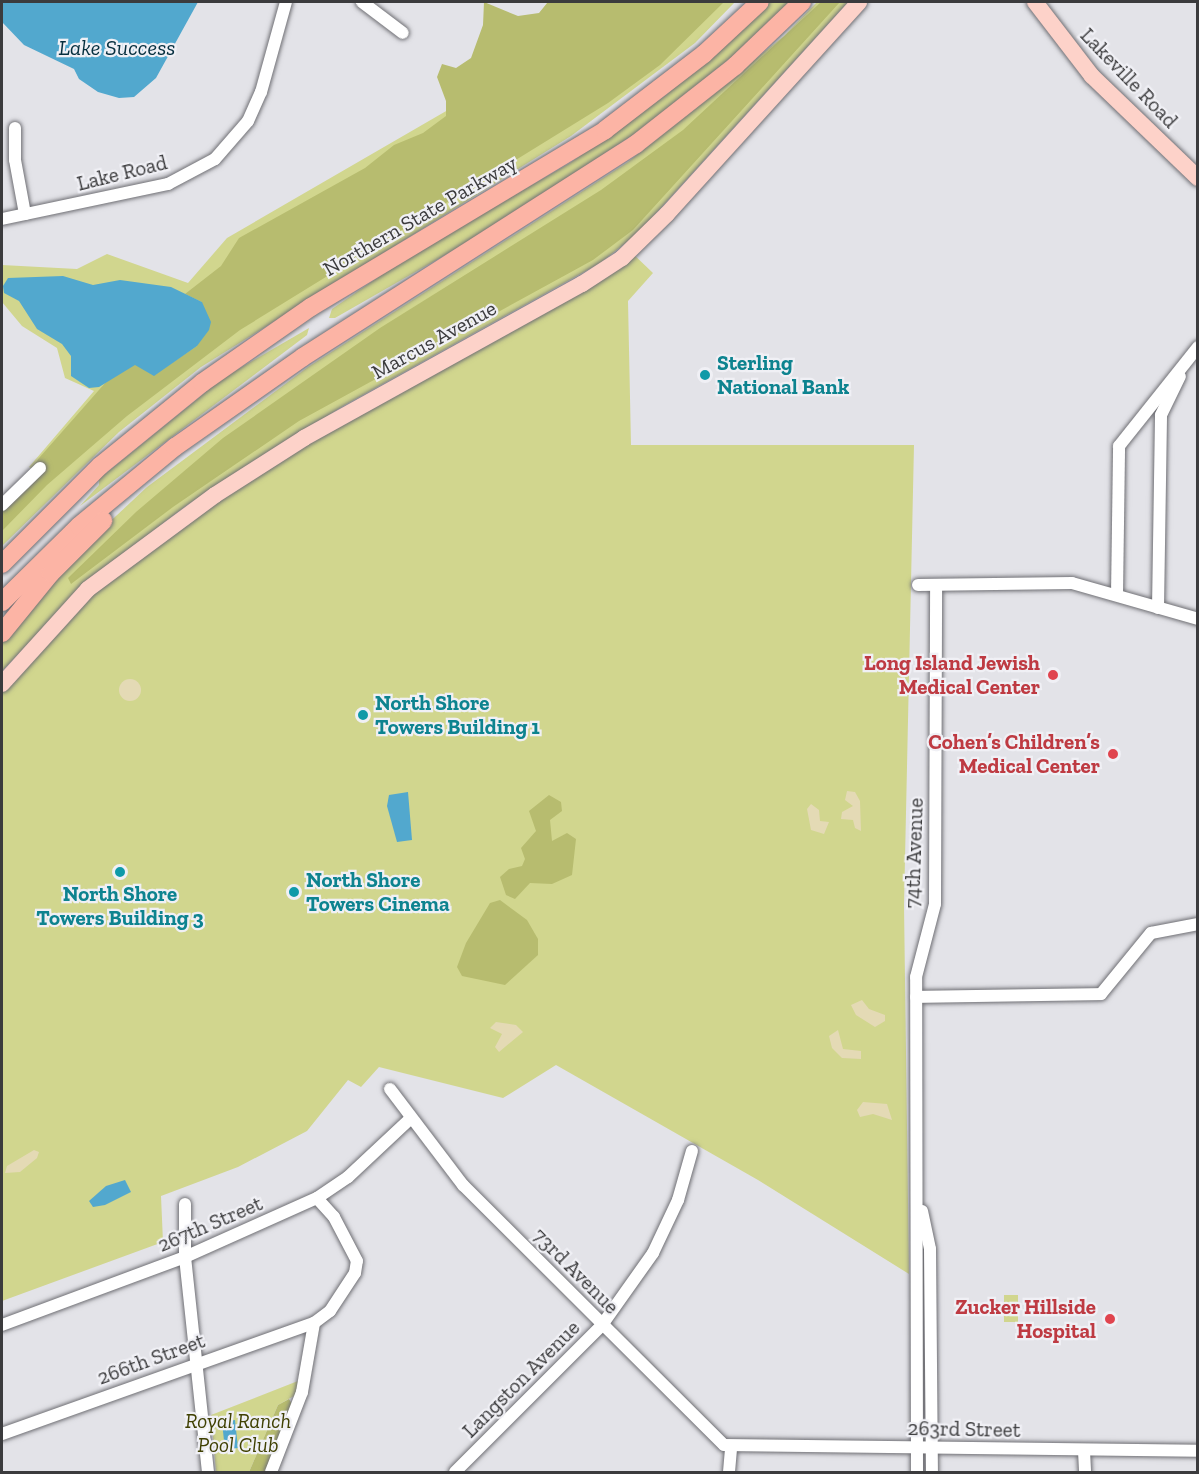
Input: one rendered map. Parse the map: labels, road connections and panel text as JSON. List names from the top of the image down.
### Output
{
  "streets": {
    "highway": ["Northern State Parkway"],
    "main road": ["Lakeville Road", "Marcus Avenue"],
    "street": [
      "Lake Road",
      "74th Avenue",
      "267th Street",
      "73rd Avenue",
      "266th Street",
      "Langston Avenue",
      "263rd Street"
    ]
  },
  "crossings": [
    ["74th Avenue", "263rd Street"],
    ["267th Street", "73rd Avenue"],
    ["73rd Avenue", "Langston Avenue"],
    ["73rd Avenue", "263rd Street"]
  ],
  "water": ["Lake Success"],
  "parks": ["Royal Ranch Pool Club"],
  "places": [
    "Sterling National Bank",
    "Long Island Jewish Medical Center",
    "North Shore Towers Building 1",
    "Cohen’s Children’s Medical Center",
    "North Shore Towers Building 3",
    "North Shore Towers Cinema",
    "Zucker Hillside Hospital"
  ]
}
